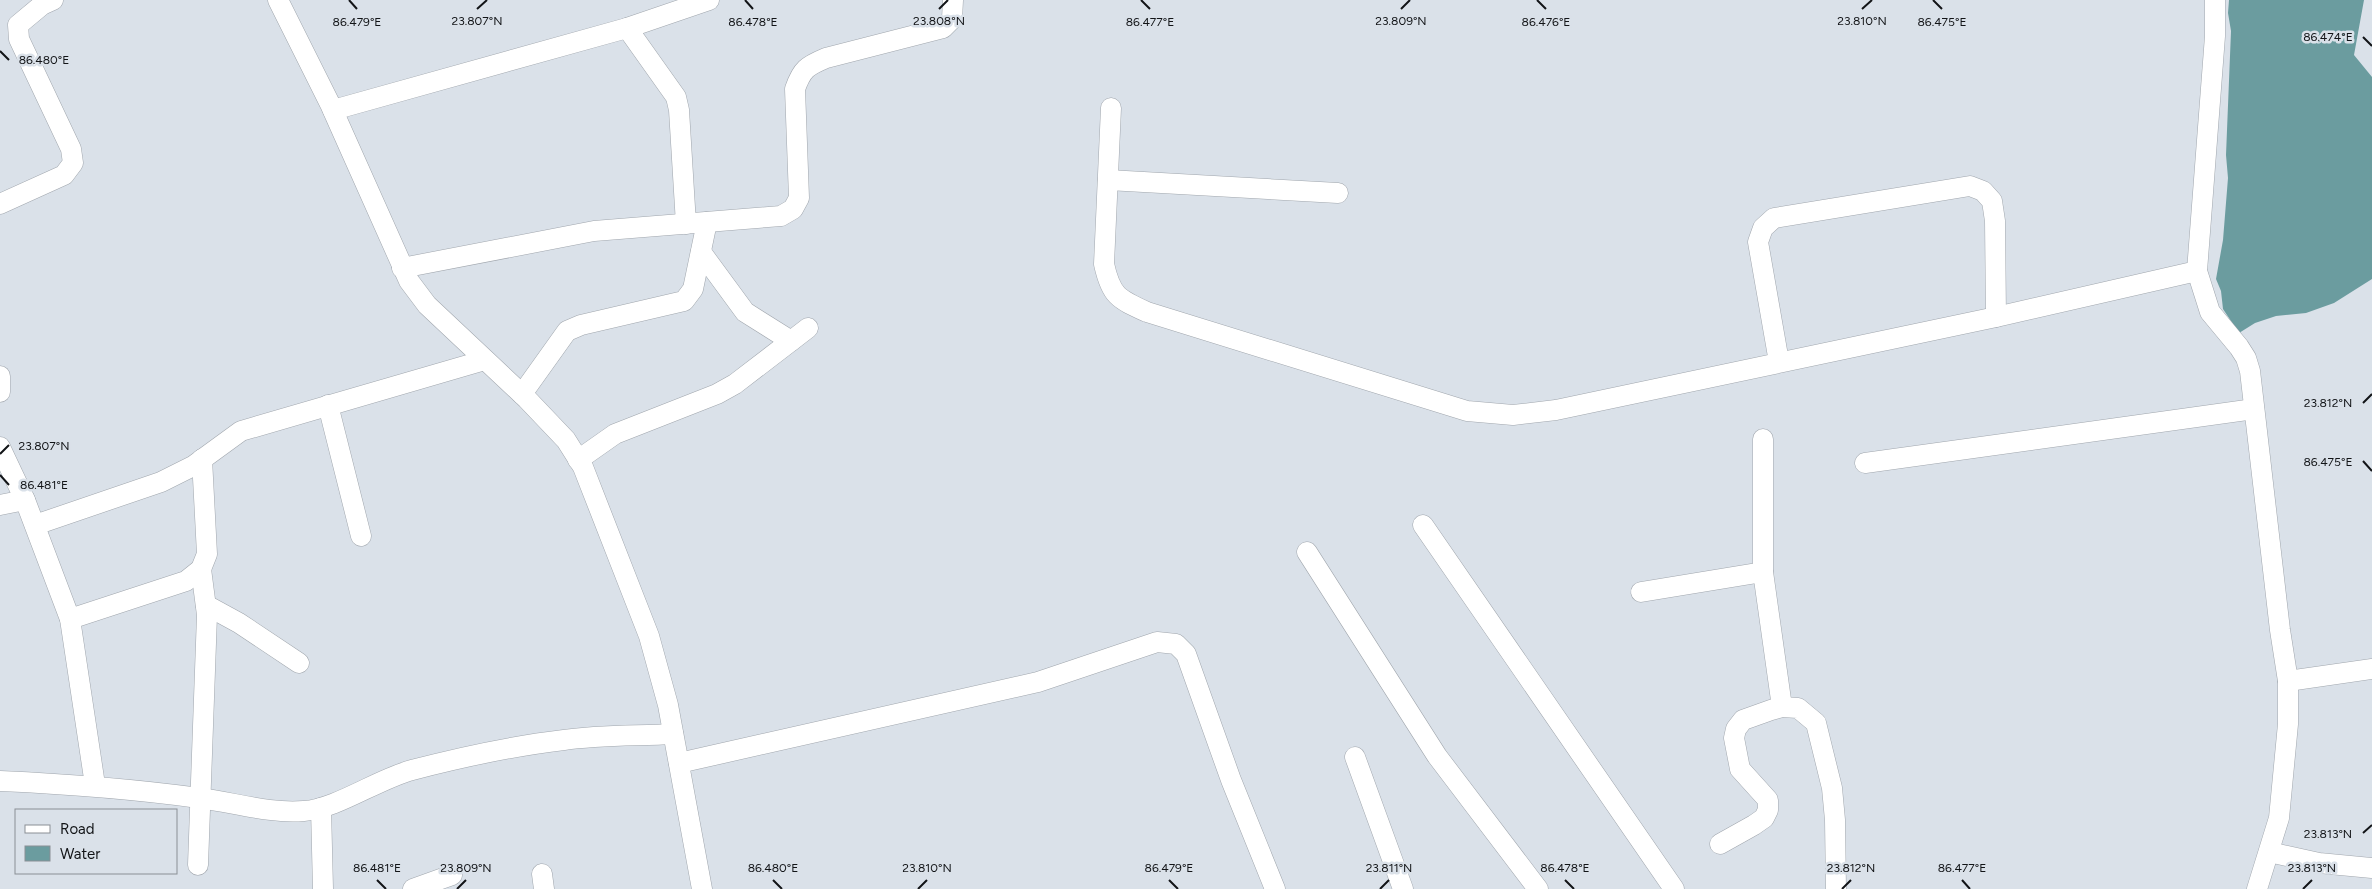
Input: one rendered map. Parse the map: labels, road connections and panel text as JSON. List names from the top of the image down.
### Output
{
  "legend": ["Road", "Water"],
  "coordinates": [
    "23.807°N",
    "23.808°N",
    "23.809°N",
    "23.810°N",
    "86.479°E",
    "86.478°E",
    "86.477°E",
    "86.475°E",
    "86.476°E",
    "86.474°E",
    "86.480°E",
    "23.812°N",
    "86.481°E",
    "23.813°N",
    "23.811°N"
  ]
}
